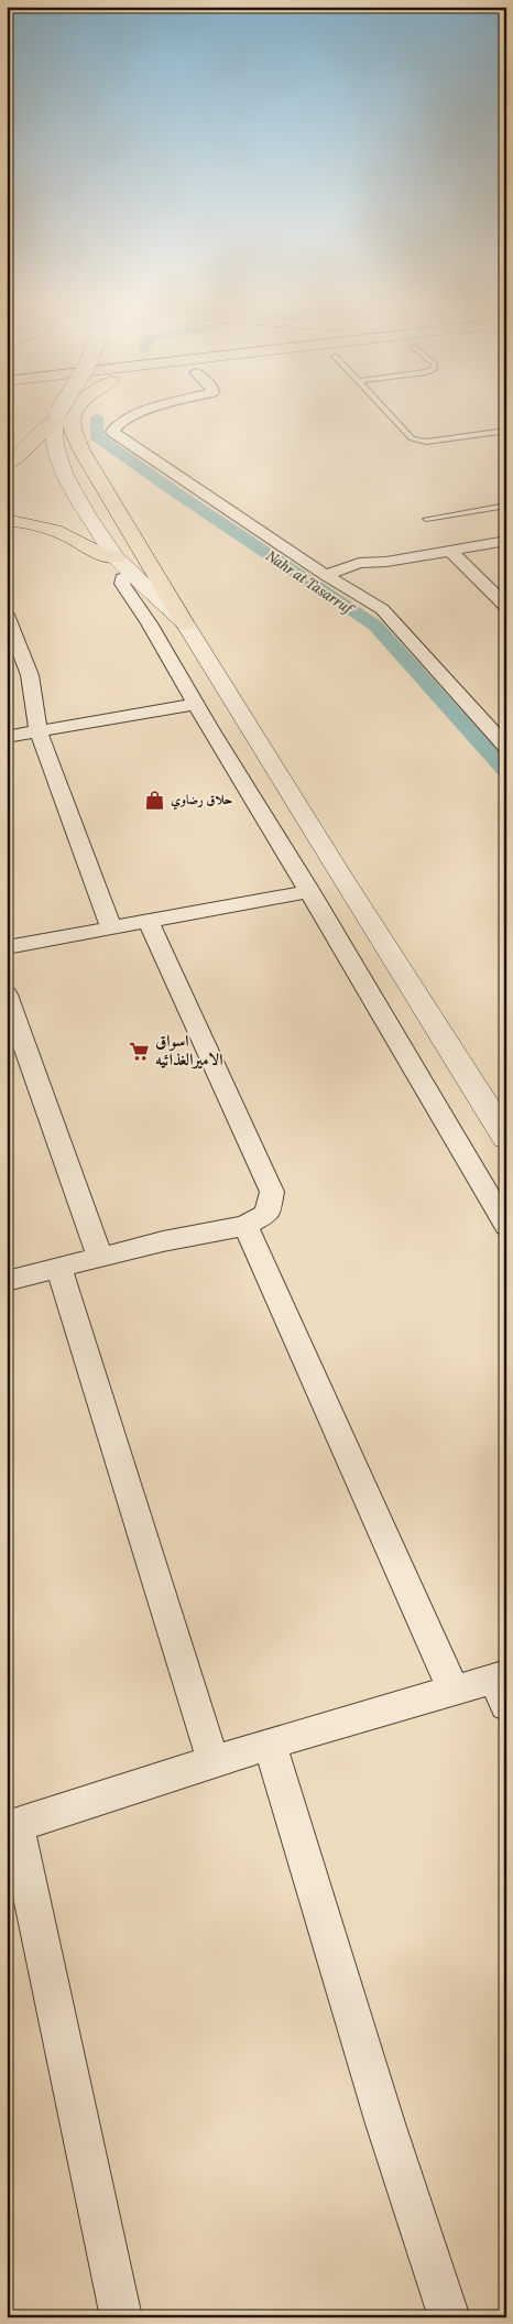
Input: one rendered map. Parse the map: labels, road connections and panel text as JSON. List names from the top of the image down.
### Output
{
  "water": ["Nahr at Tasarruf"],
  "places": {
    "shop": ["حلاق رضاوي"],
    "supermarket": ["اسواق الاميرالغذائيه"]
  }
}
